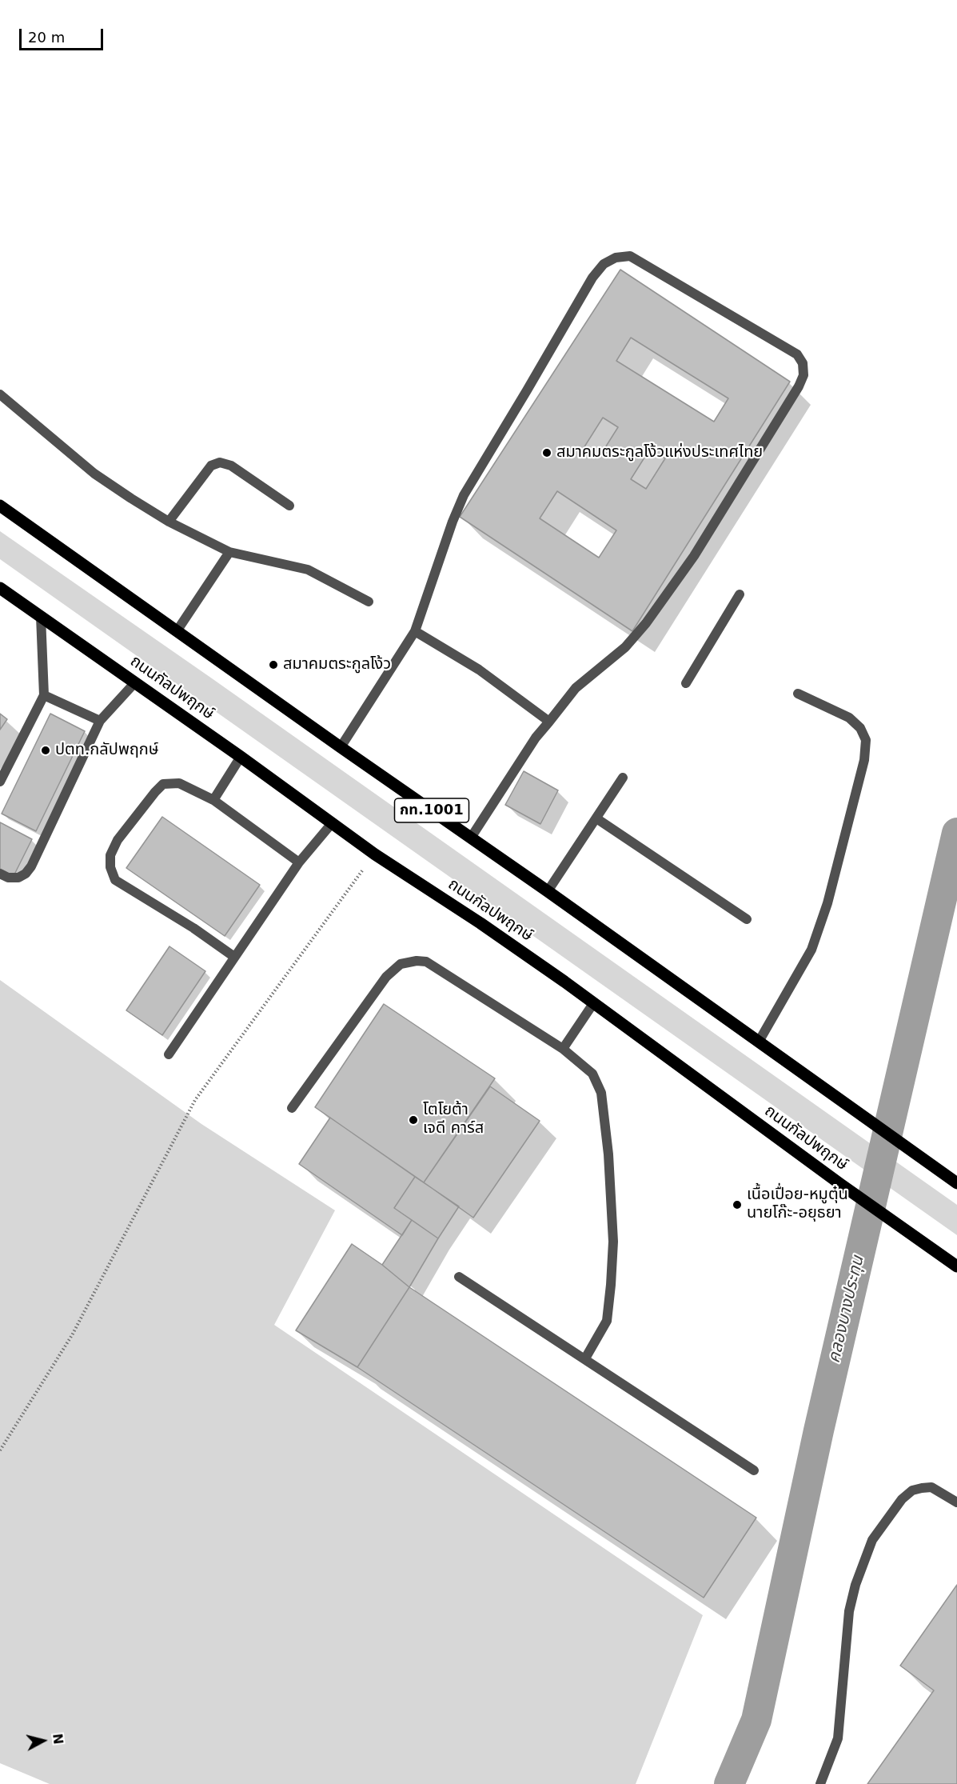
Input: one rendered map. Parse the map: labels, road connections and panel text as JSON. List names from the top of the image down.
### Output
{
  "streets": {
    "main road": ["ถนนกัลปพฤกษ์", "กท.1001"]
  },
  "water": ["คลองบางประทุน"],
  "places": [
    "สมาคมตระกูลโง้วแห่งประเทศไทย",
    "สมาคมตระกูลโง้ว",
    "ปตท.กลัปพฤกษ์",
    "โตโยต้า เจดี คาร์ส",
    "เนื้อเปื่อย-หมูตุ๋น นายโก๊ะ-อยุธยา"
  ],
  "scale_bar": "20 m",
  "north": "right"
}
